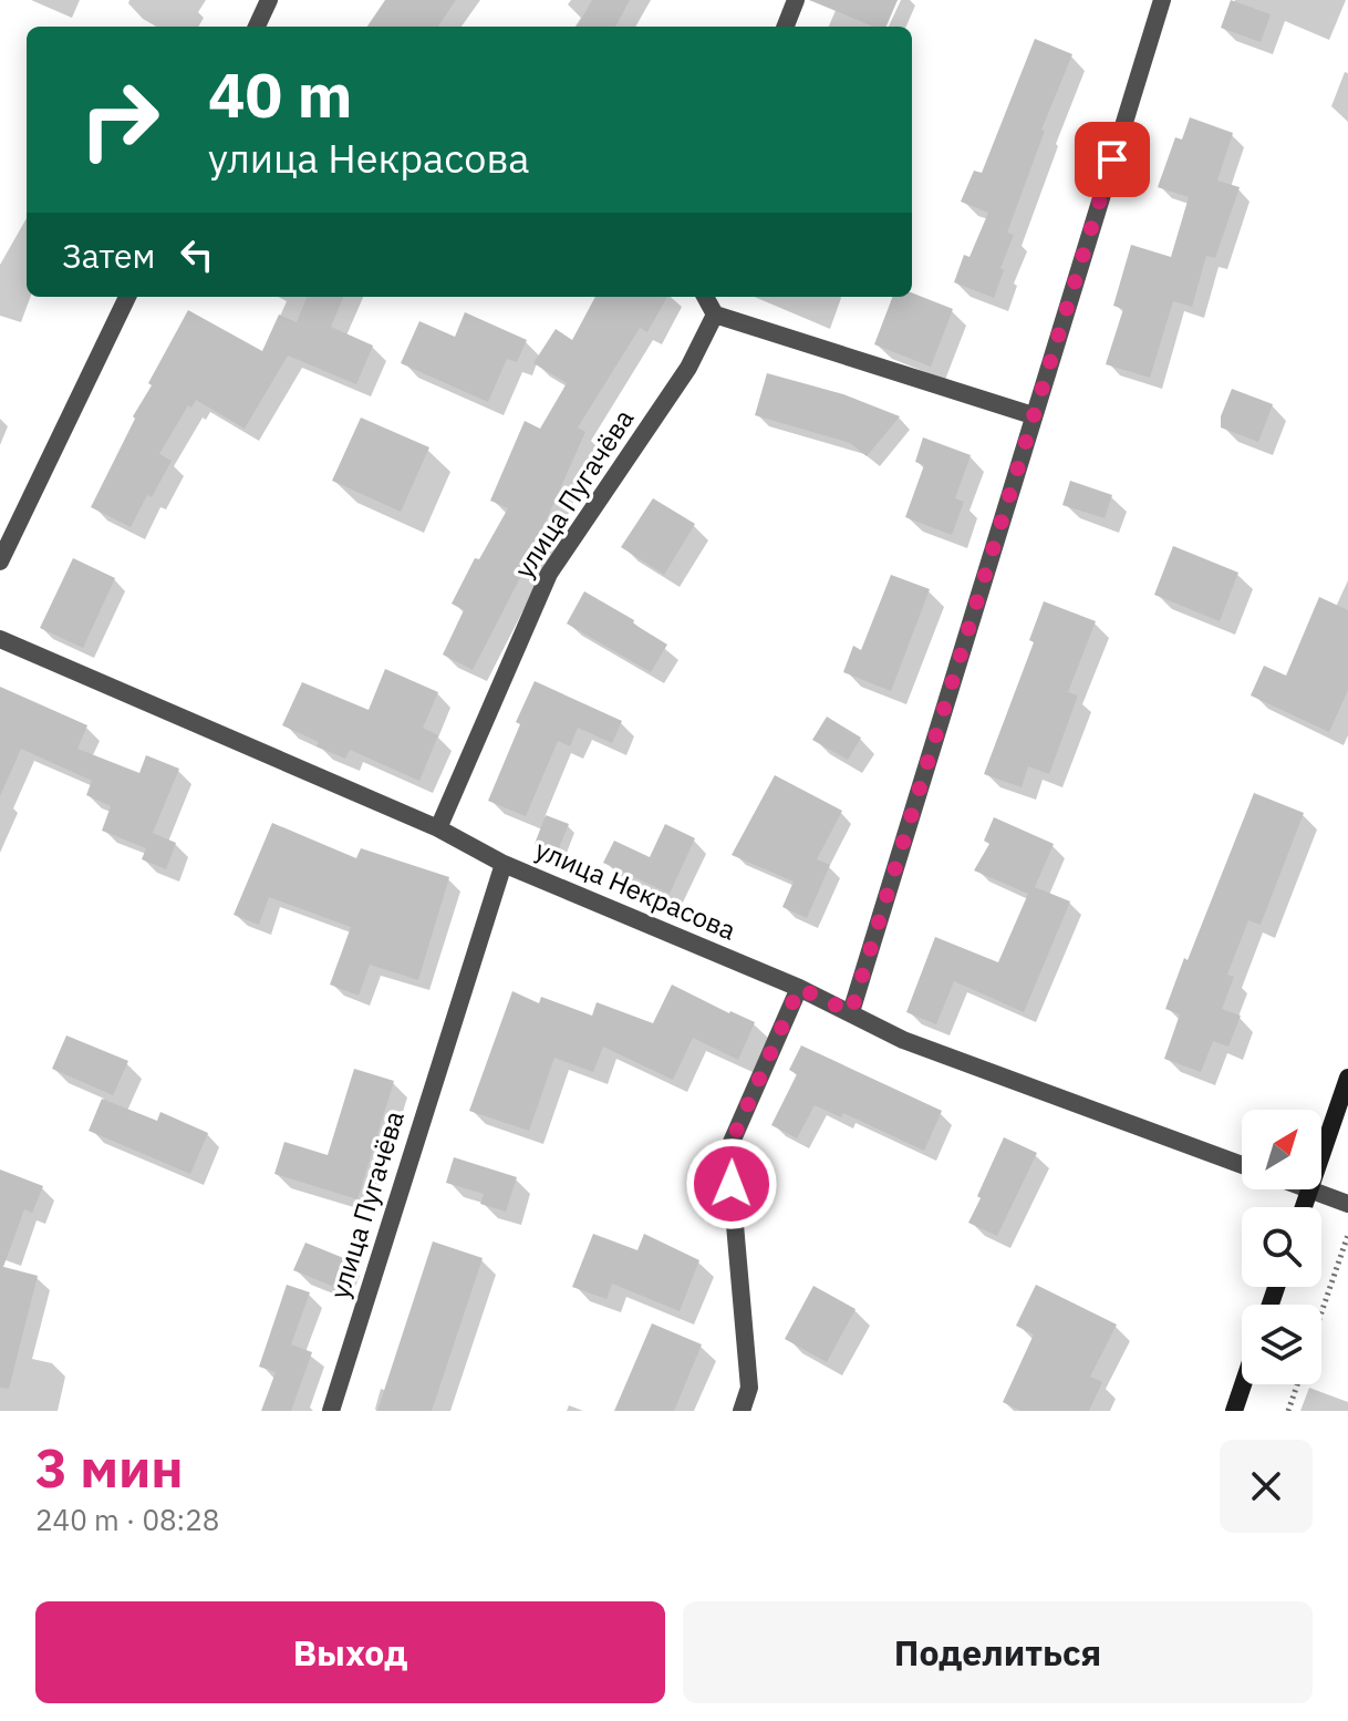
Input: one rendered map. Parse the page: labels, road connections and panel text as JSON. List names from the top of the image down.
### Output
{
  "streets": {
    "street": ["улица Пугачёва", "улица Некрасова"]
  },
  "crossings": [
    ["улица Пугачёва", "улица Некрасова"]
  ],
  "north": "top right",
  "page": {
    "turn": ["40 m", "улица Некрасова"],
    "then": "Затем",
    "heading": ["3 мин", "240 m · 08:28"],
    "buttons": ["Выход", "Поделиться"]
  }
}
